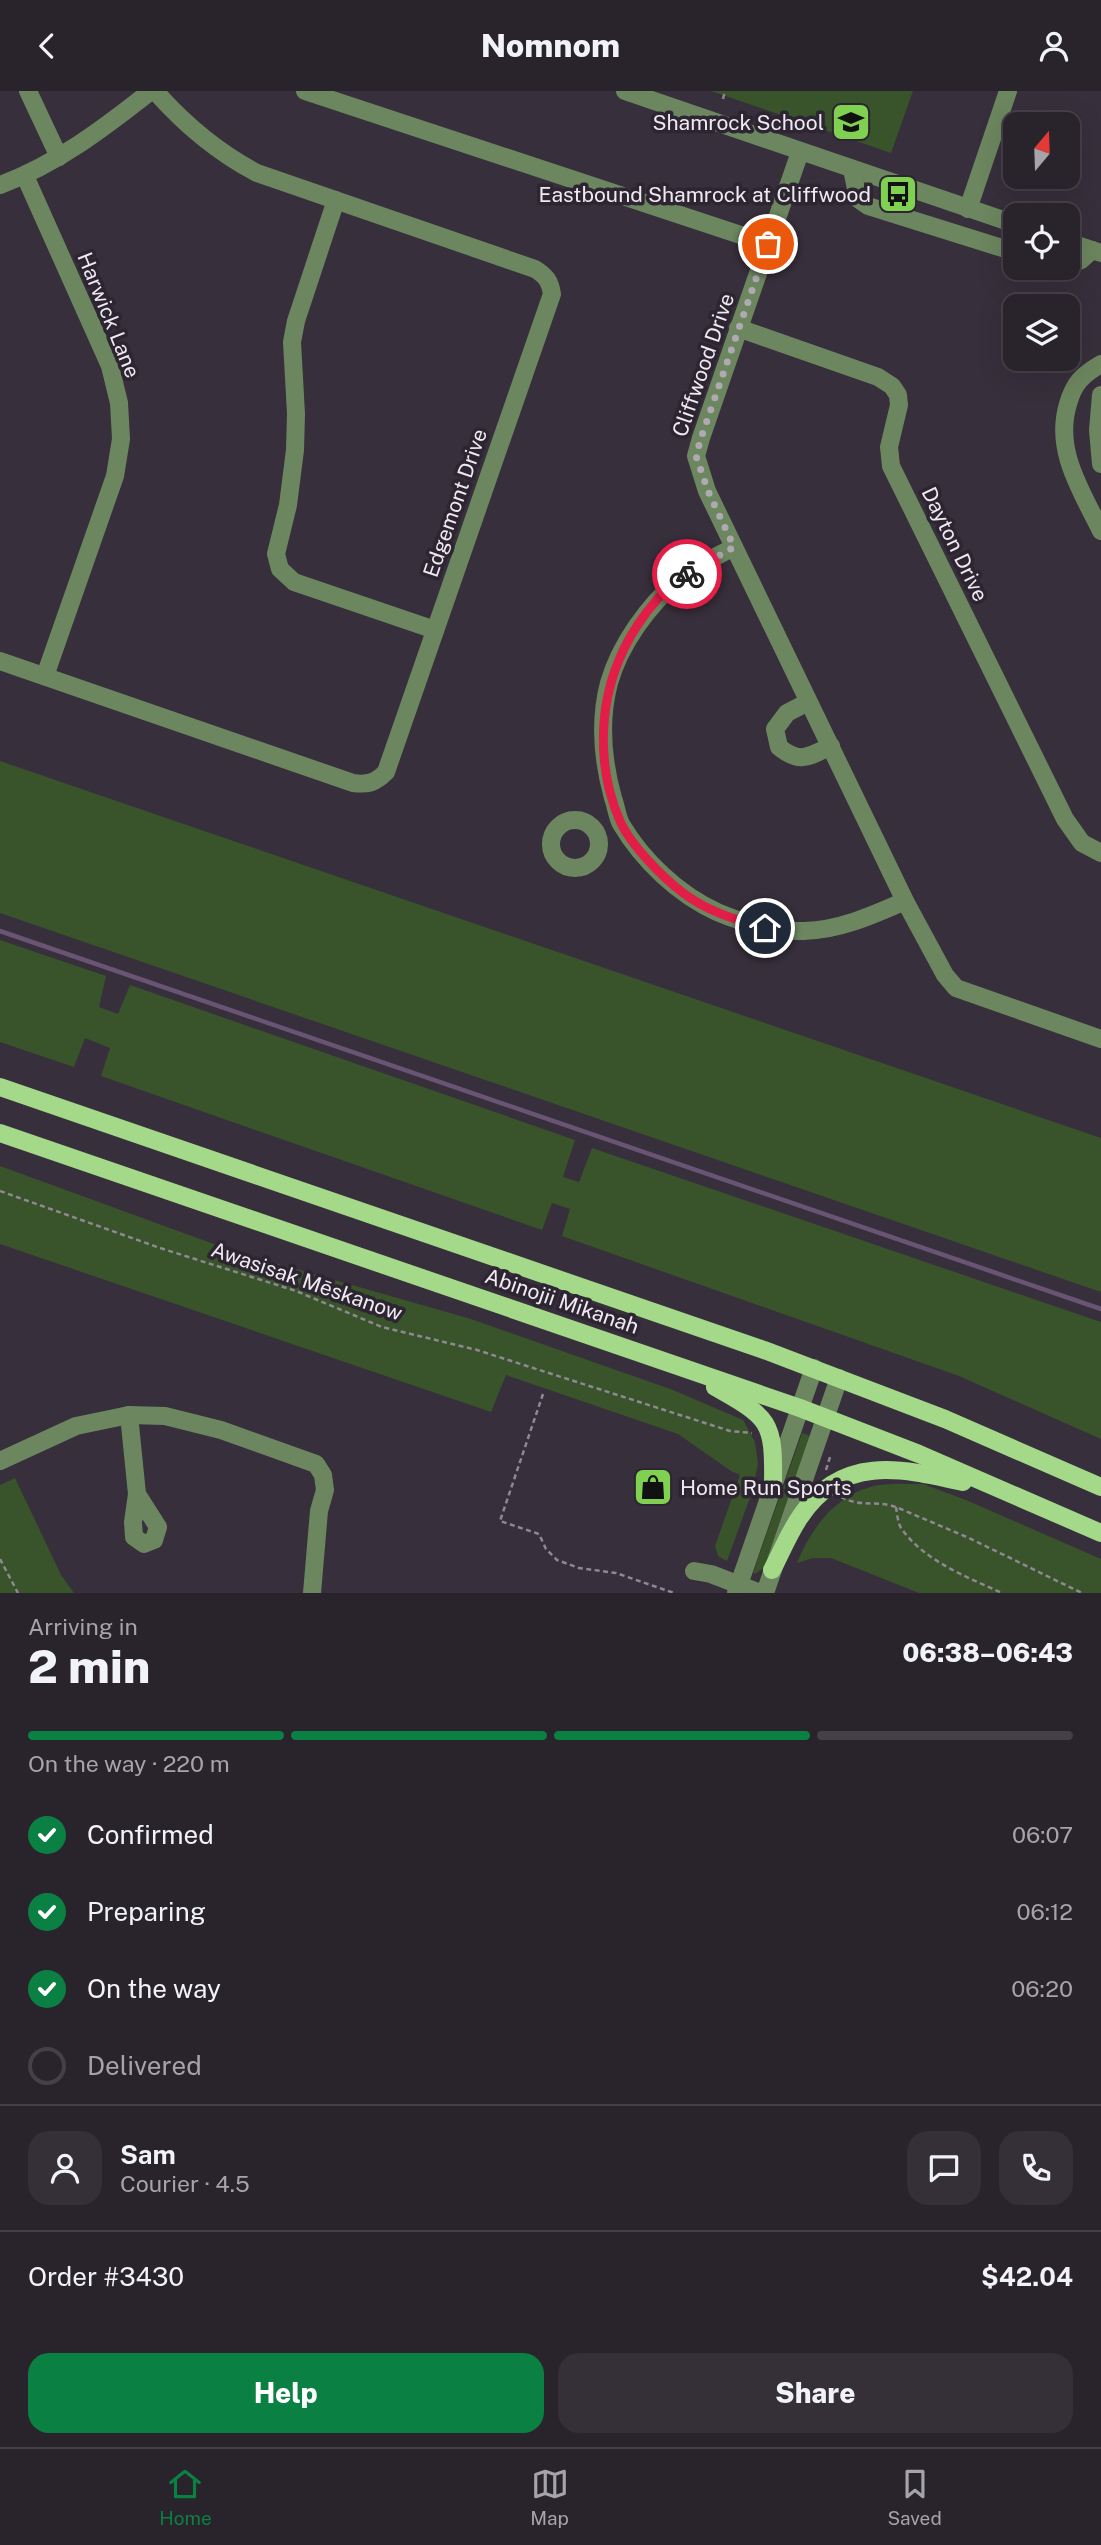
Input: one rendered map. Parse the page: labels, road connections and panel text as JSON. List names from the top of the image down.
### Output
{
  "streets": {
    "main road": ["Abinojii Mikanah"],
    "street": [
      "Harwick Lane",
      "Cliffwood Drive",
      "Edgemont Drive",
      "Dayton Drive"
    ],
    "path": ["Awasisak Mēskanow"]
  },
  "crossings": [
    ["Harwick Lane", "Edgemont Drive"],
    ["Cliffwood Drive", "Dayton Drive"]
  ],
  "places": {
    "school or university": ["Shamrock School"],
    "bus stop": ["Eastbound Shamrock at Cliffwood"],
    "shop": ["Home Run Sports"]
  },
  "north": "top",
  "page": {
    "header": "Nomnom",
    "heading": ["2 min", "Arriving in", "06:38–06:43"],
    "panel": [
      "Sam",
      "Courier · 4.5",
      "Order #3430",
      "$42.04"
    ],
    "bar": "On the way · 220 m",
    "list": [
      ["Confirmed", "06:07"],
      ["Preparing", "06:12"],
      ["On the way", "06:20"],
      "Delivered"
    ],
    "buttons": ["Help", "Share"],
    "tabs": ["Home", "Map", "Saved"]
  }
}
